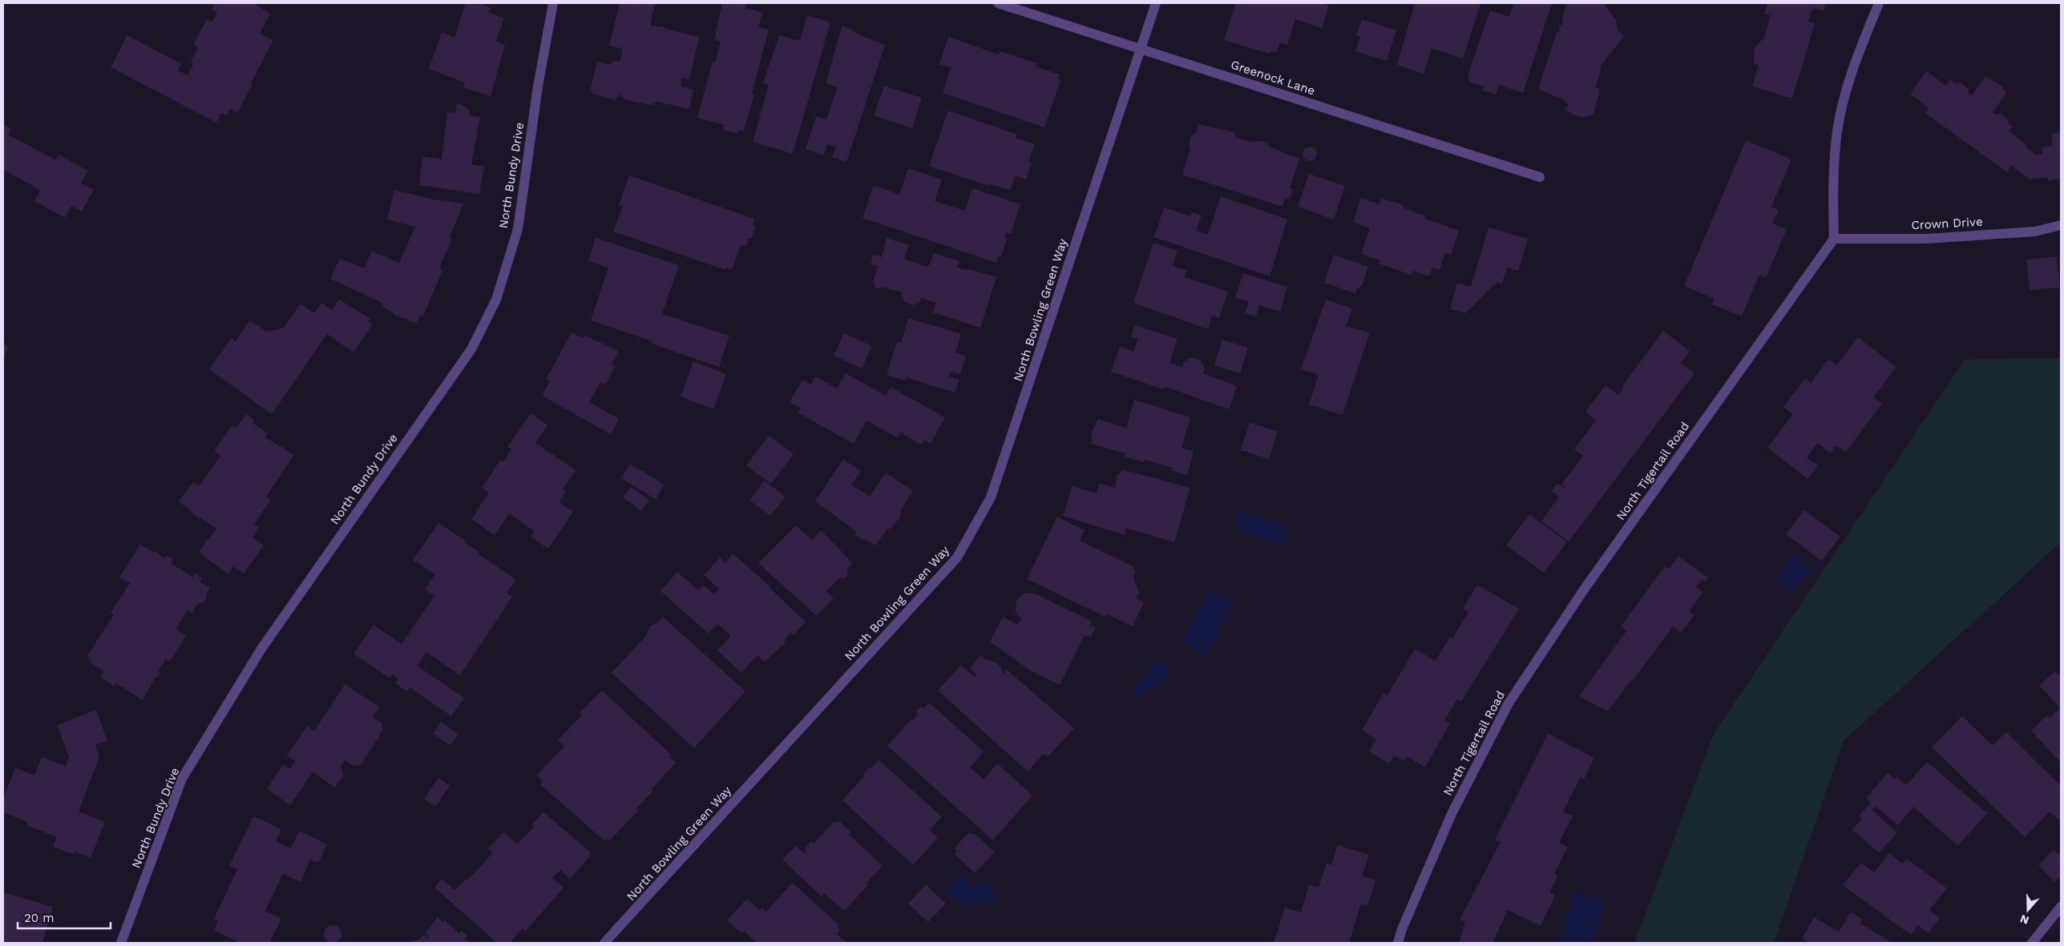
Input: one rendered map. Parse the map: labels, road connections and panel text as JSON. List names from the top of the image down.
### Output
{
  "streets": {
    "street": [
      "Greenock Lane",
      "North Bundy Drive",
      "Crown Drive",
      "North Bowling Green Way",
      "North Tigertail Road"
    ]
  },
  "crossings": [
    ["Greenock Lane", "North Bowling Green Way"],
    ["Crown Drive", "North Tigertail Road"]
  ],
  "scale_bar": "20 m",
  "north": "bottom"
}
